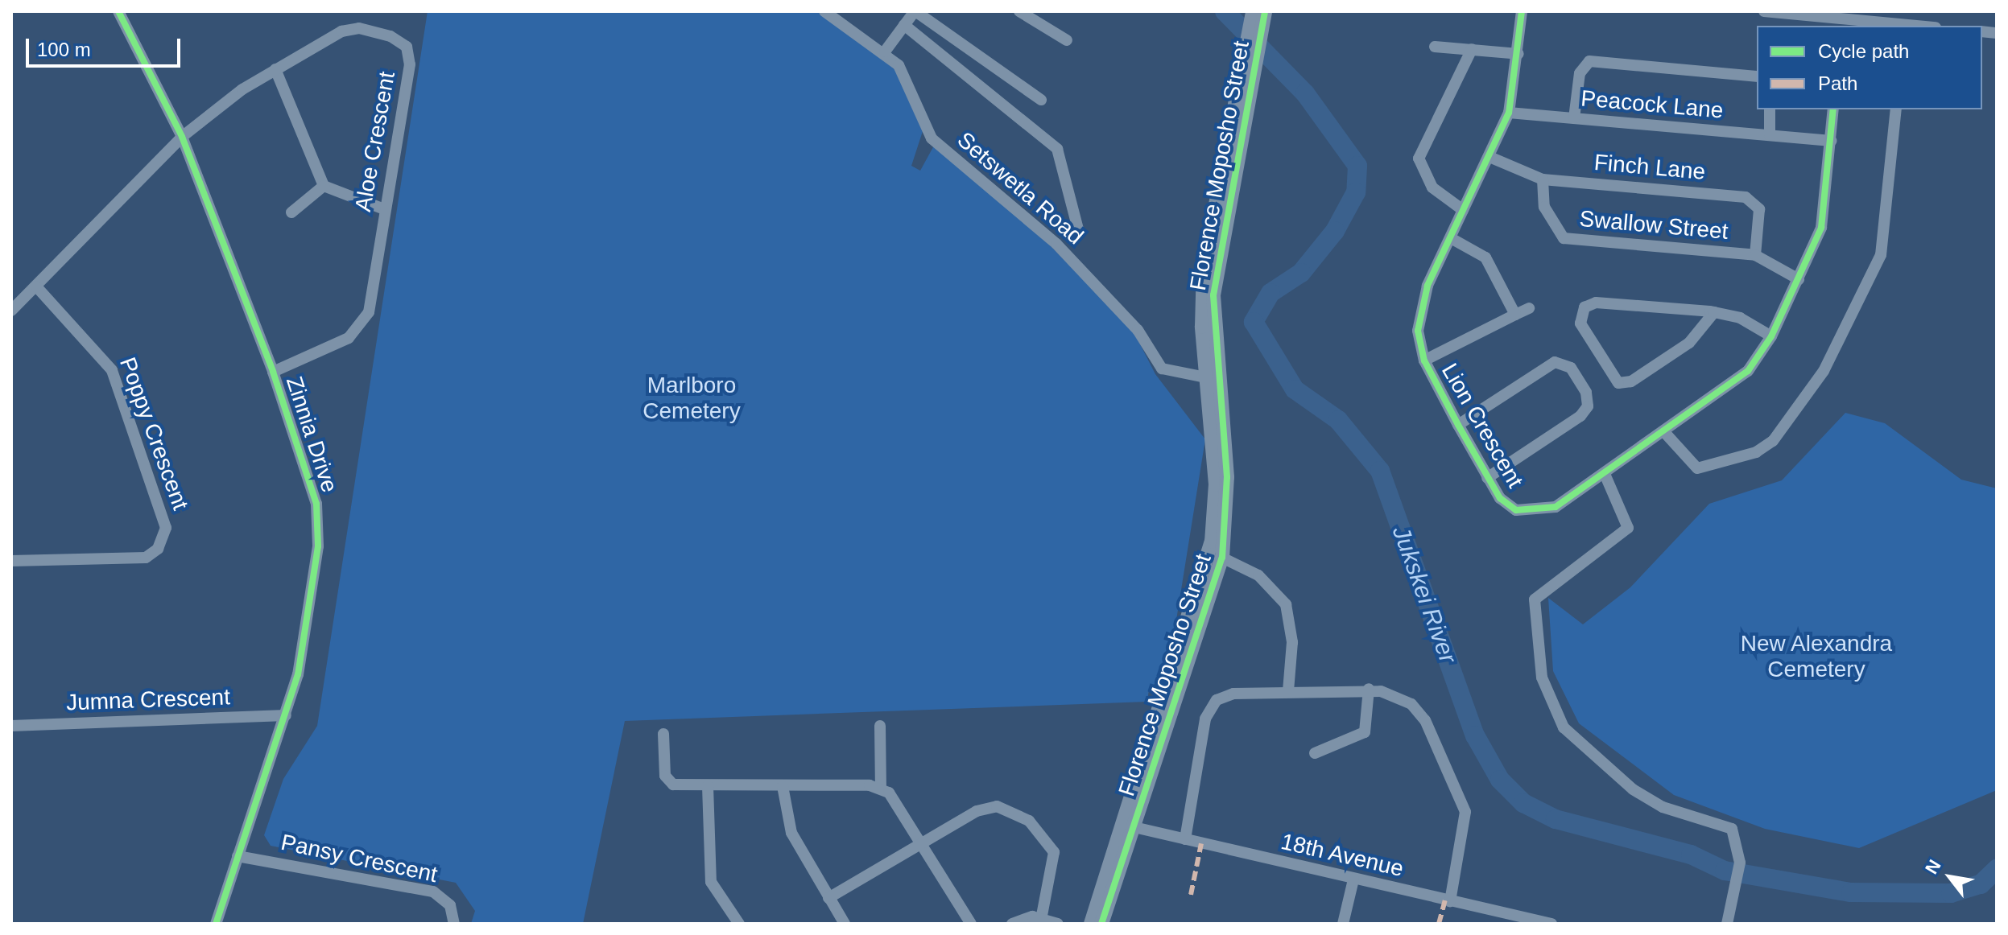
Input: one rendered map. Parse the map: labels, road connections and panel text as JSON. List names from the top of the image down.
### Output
{
  "streets": {
    "street": [
      "Peacock Lane",
      "Aloe Crescent",
      "Florence Moposho Street",
      "Finch Lane",
      "Setswetla Road",
      "Swallow Street",
      "Lion Crescent",
      "Poppy Crescent",
      "Zinnia Drive",
      "Jumna Crescent",
      "18th Avenue",
      "Pansy Crescent"
    ]
  },
  "crossings": [
    ["Peacock Lane", "Lion Crescent"],
    ["Aloe Crescent", "Zinnia Drive"],
    ["Florence Moposho Street", "Setswetla Road"],
    ["Florence Moposho Street", "18th Avenue"],
    ["Finch Lane", "Swallow Street"],
    ["Finch Lane", "Lion Crescent"],
    ["Swallow Street", "Lion Crescent"],
    ["Zinnia Drive", "Jumna Crescent"],
    ["Zinnia Drive", "Pansy Crescent"]
  ],
  "water": ["Jukskei River"],
  "parks": ["Marlboro Cemetery", "New Alexandra Cemetery"],
  "legend": ["Cycle path", "Path"],
  "scale_bar": "100 m",
  "north": "top left"
}
